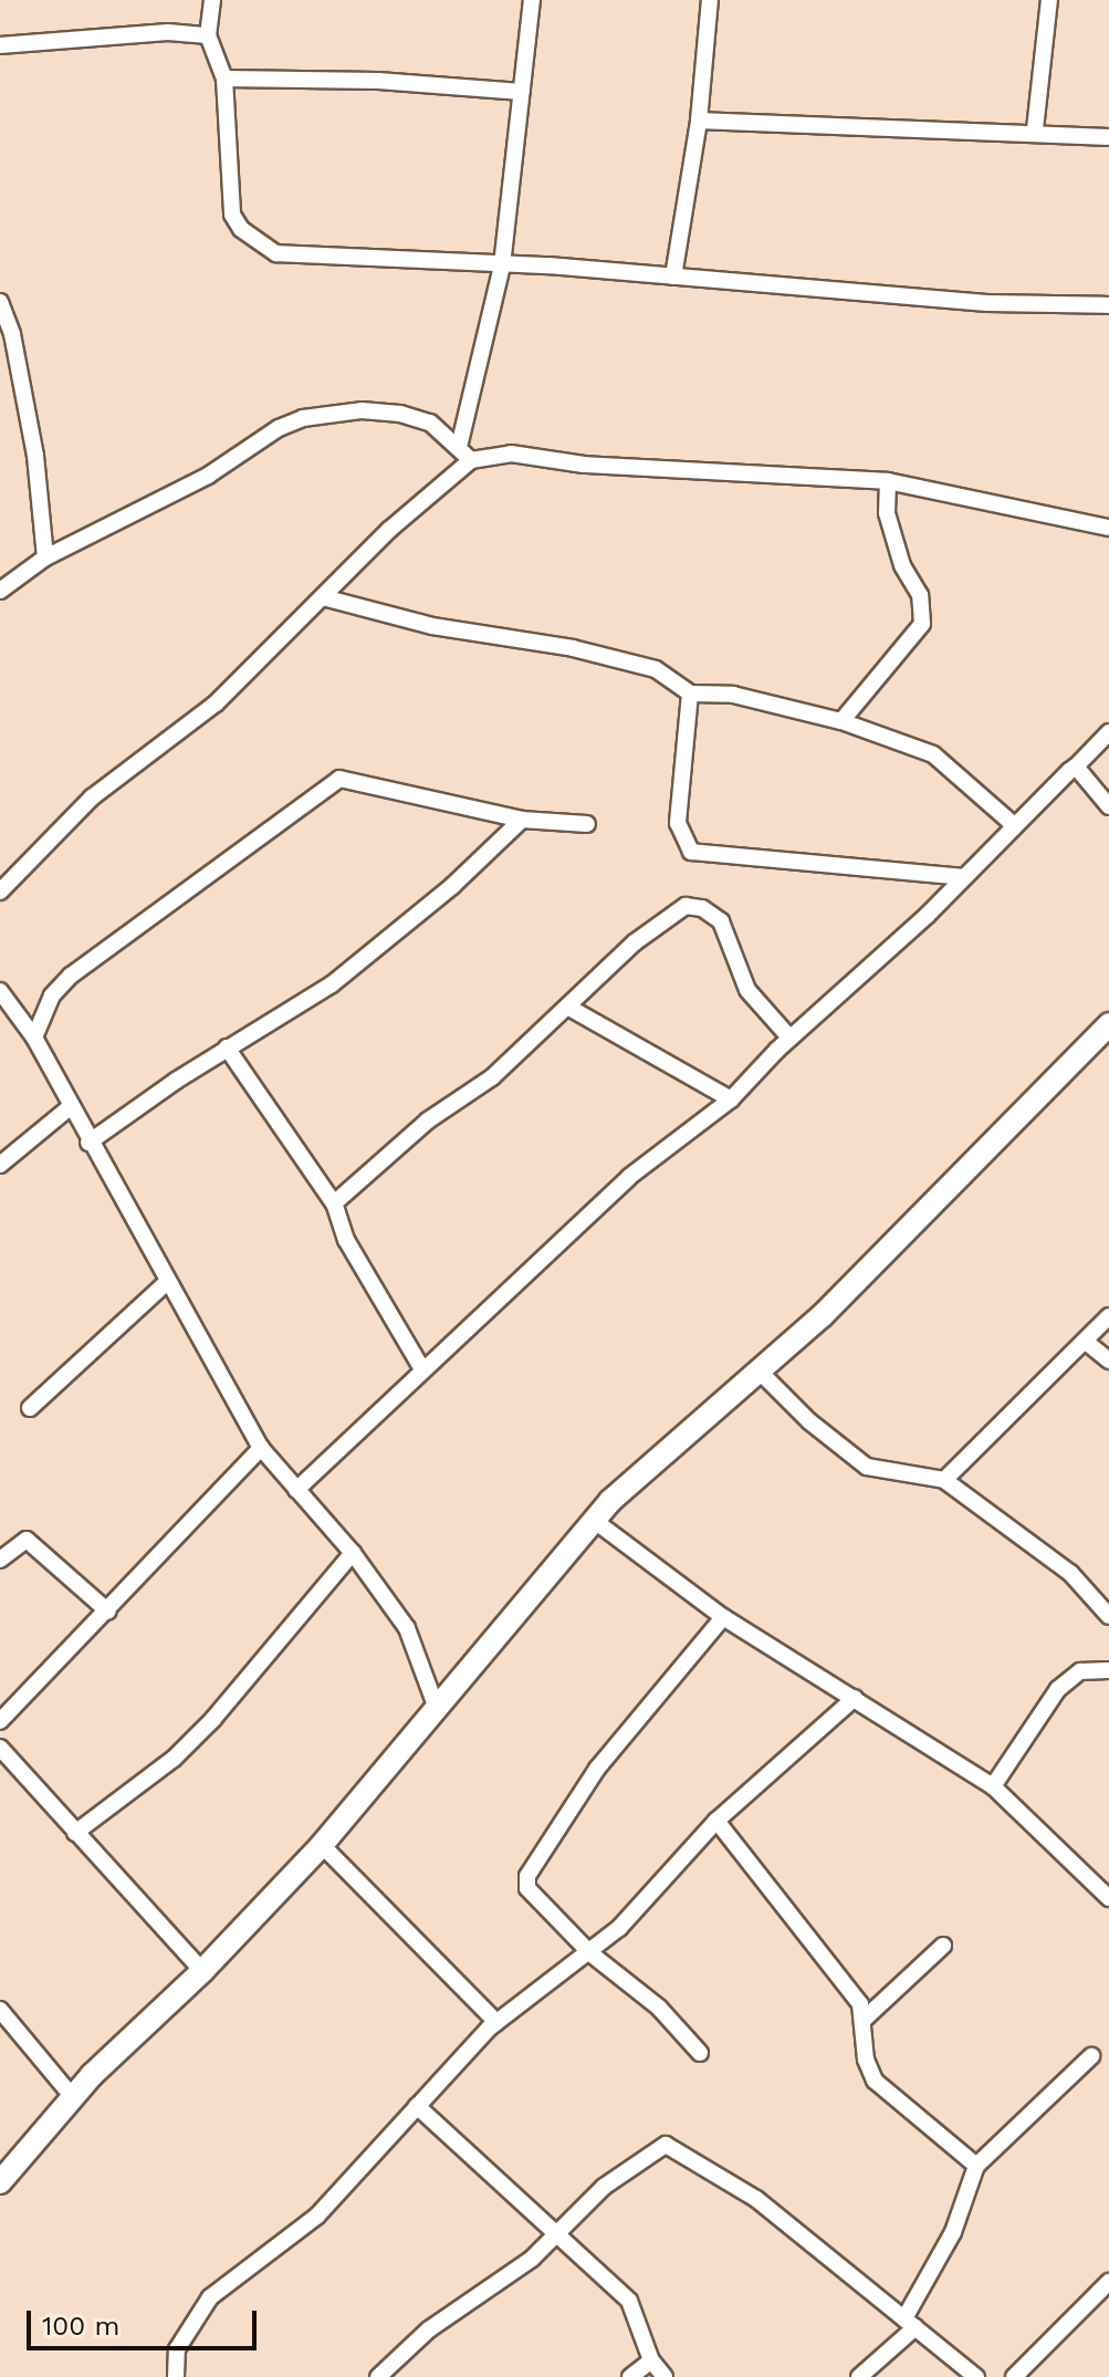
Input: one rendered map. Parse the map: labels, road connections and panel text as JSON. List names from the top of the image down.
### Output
{
  "scale_bar": "100 m"
}
